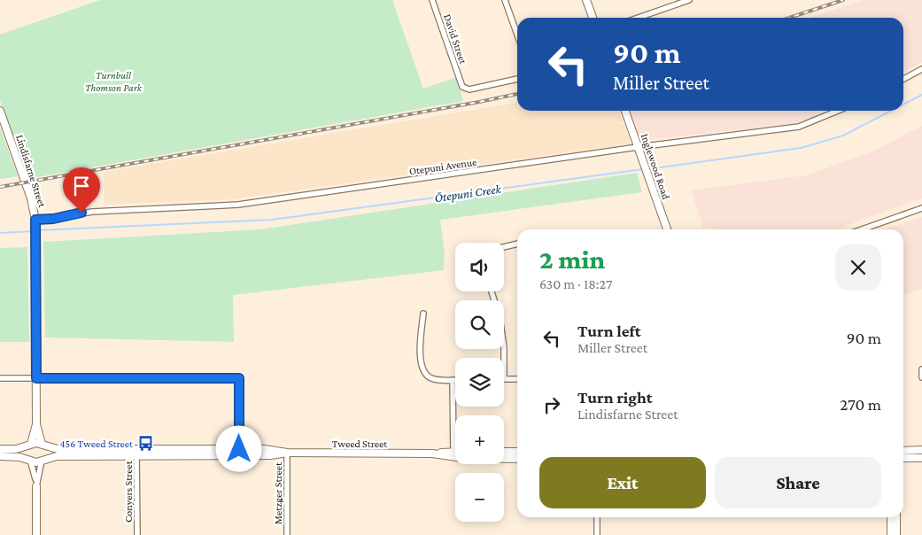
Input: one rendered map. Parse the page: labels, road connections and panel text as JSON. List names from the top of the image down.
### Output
{
  "streets": {
    "main road": ["Inglewood Road", "Lindisfarne Street", "Tweed Street"],
    "street": [
      "David Street",
      "Otepuni Avenue",
      "Conyers Street",
      "Metzger Street"
    ]
  },
  "crossings": [
    ["Otepuni Avenue", "Inglewood Road"],
    ["Otepuni Avenue", "Lindisfarne Street"],
    ["Lindisfarne Street", "Tweed Street"],
    ["Tweed Street", "Conyers Street"],
    ["Tweed Street", "Metzger Street"]
  ],
  "water": ["Ōtepuni Creek"],
  "parks": ["Turnbull Thomson Park"],
  "places": {
    "bus stop": ["456 Tweed Street"]
  },
  "page": {
    "turn": ["90 m", "Miller Street"],
    "heading": ["2 min", "630 m · 18:27"],
    "map_buttons": ["+", "−"],
    "list": [
      {
        "name": "Turn left",
        "note": "Miller Street",
        "value": "90 m"
      },
      {
        "name": "Turn right",
        "note": "Lindisfarne Street",
        "value": "270 m"
      }
    ],
    "buttons": ["Exit", "Share"]
  }
}
